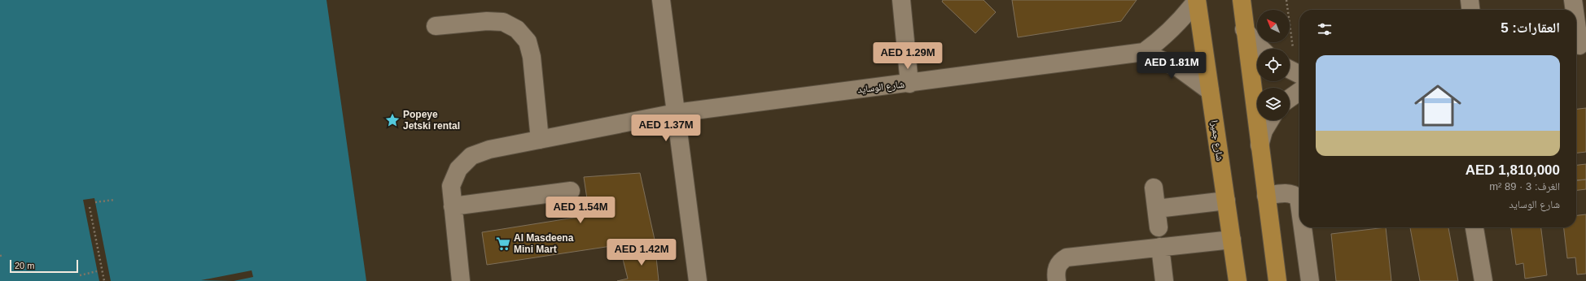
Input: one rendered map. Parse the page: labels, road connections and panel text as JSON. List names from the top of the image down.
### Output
{
  "streets": {
    "main road": ["شارع جميرا"],
    "street": ["شارع الوسايد"]
  },
  "places": {
    "place": ["Popeye Jetski rental"],
    "supermarket": ["Al Masdeena Mini Mart"]
  },
  "scale_bar": "20 m",
  "north": "top left",
  "page": {
    "heading": "العقارات: 5",
    "price": [
      "AED 1.29M",
      "AED 1.81M",
      "AED 1.37M",
      "AED 1.54M",
      "AED 1.42M"
    ],
    "list": [
      {
        "name": "AED 1,810,000",
        "note": "الغرف: 3 · 89 m² · شارع الوسايد"
      }
    ],
    "scale": "20 m"
  }
}
